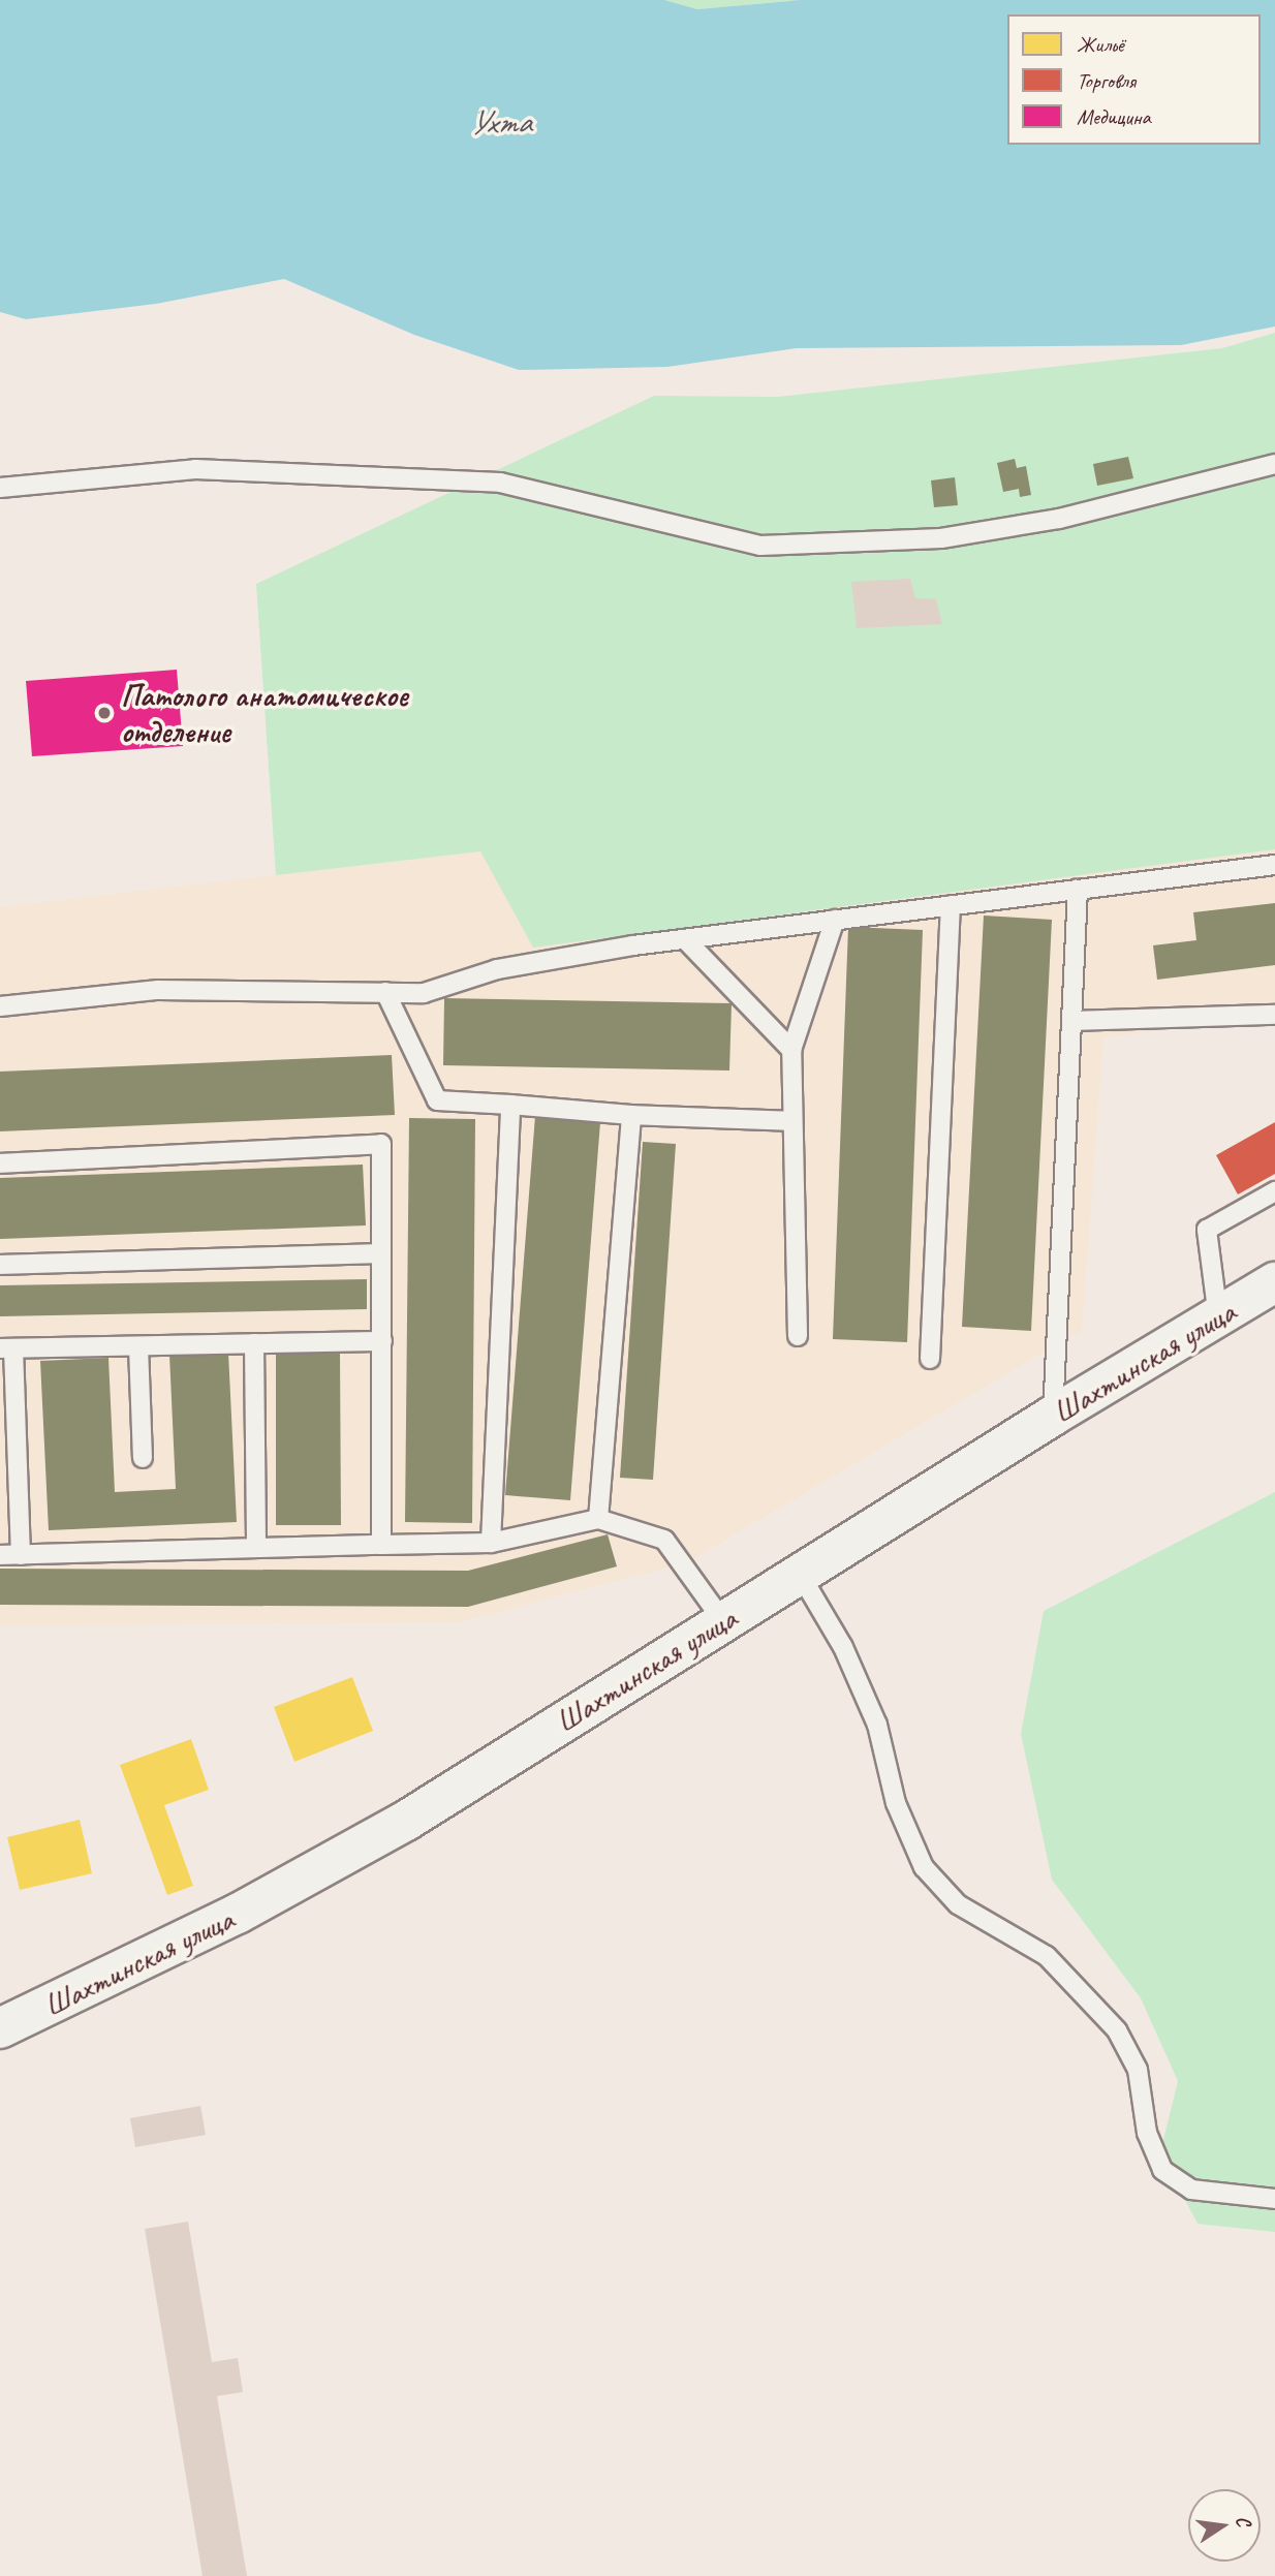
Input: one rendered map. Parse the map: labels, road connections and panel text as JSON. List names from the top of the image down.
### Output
{
  "streets": {
    "street": ["Шахтинская улица"]
  },
  "water": ["Ухта"],
  "places": ["Патолого анатомическое отделение"],
  "legend": ["Жильё", "Торговля", "Медицина"],
  "north": "right"
}
